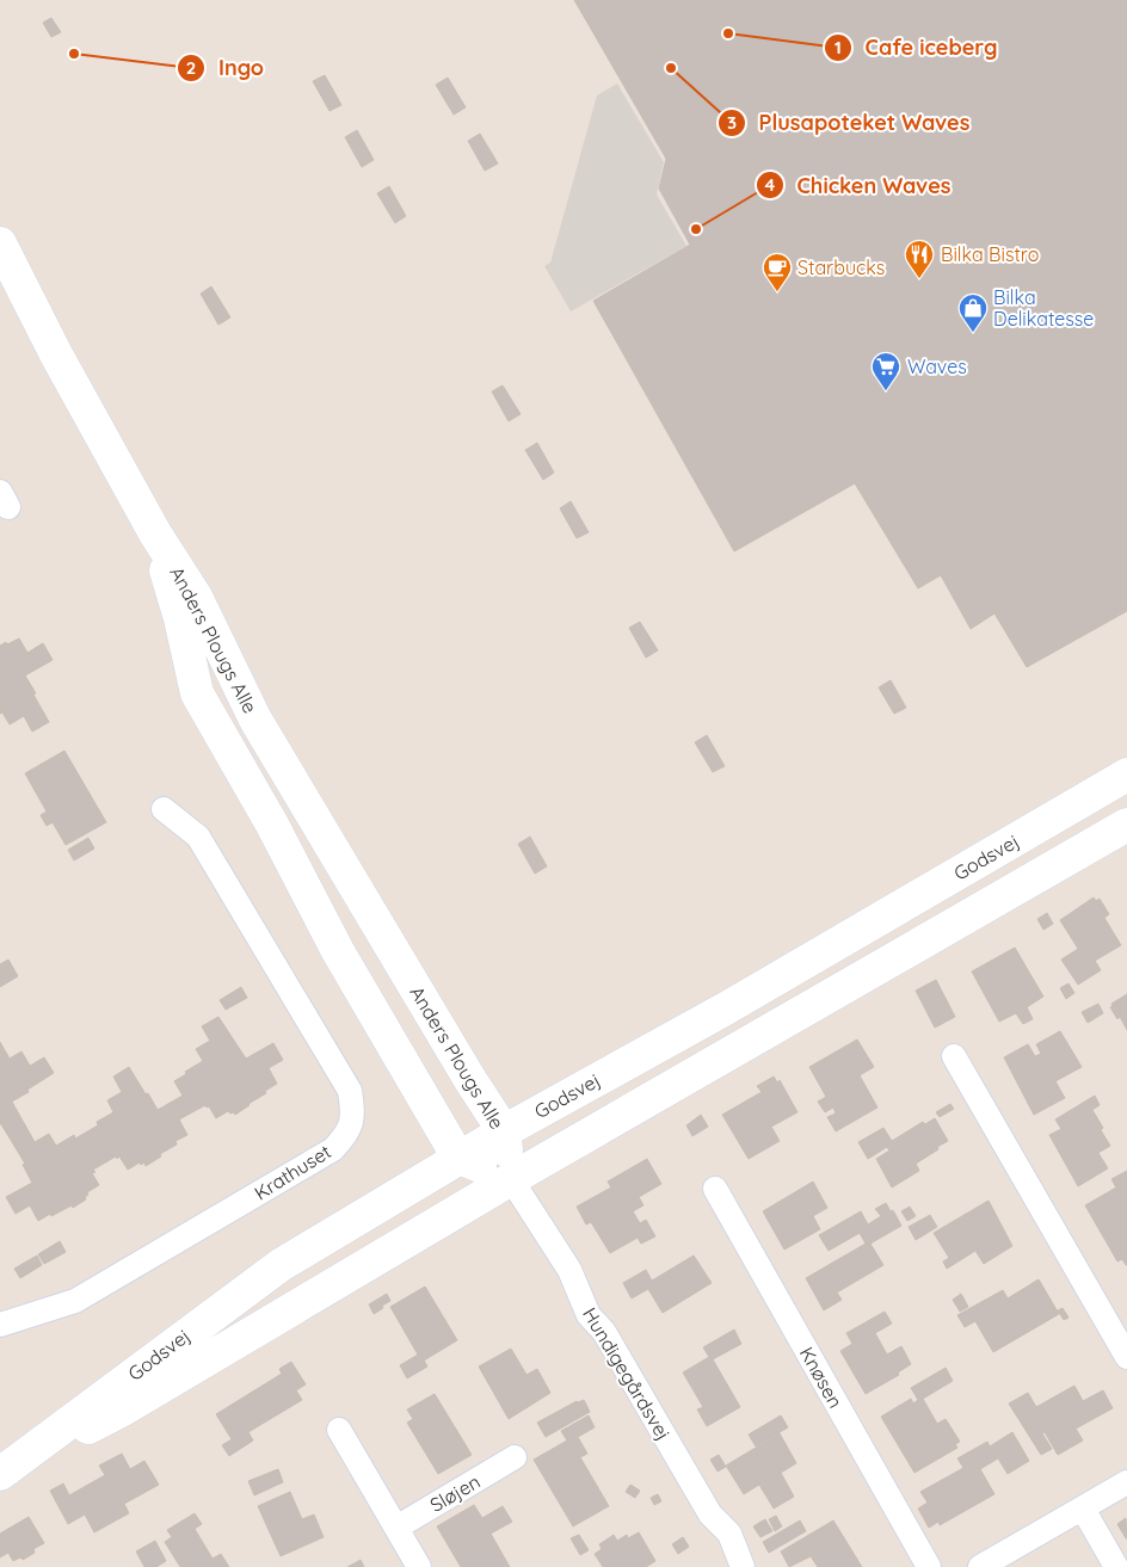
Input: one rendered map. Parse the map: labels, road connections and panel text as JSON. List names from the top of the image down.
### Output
{
  "streets": {
    "street": [
      "Anders Plougs Alle",
      "Godsvej",
      "Krathuset",
      "Hundigegårdsvej",
      "Knøsen",
      "Sløjen"
    ]
  },
  "crossings": [
    ["Anders Plougs Alle", "Godsvej"],
    ["Anders Plougs Alle", "Hundigegårdsvej"],
    ["Godsvej", "Hundigegårdsvej"]
  ],
  "places": {
    "other": [
      "Cafe iceberg",
      "Ingo",
      "Plusapoteket Waves",
      "Chicken Waves"
    ],
    "restaurant": ["Bilka Bistro"],
    "cafe": ["Starbucks"],
    "shop": ["Bilka Delikatesse"],
    "supermarket": ["Waves"]
  }
}
